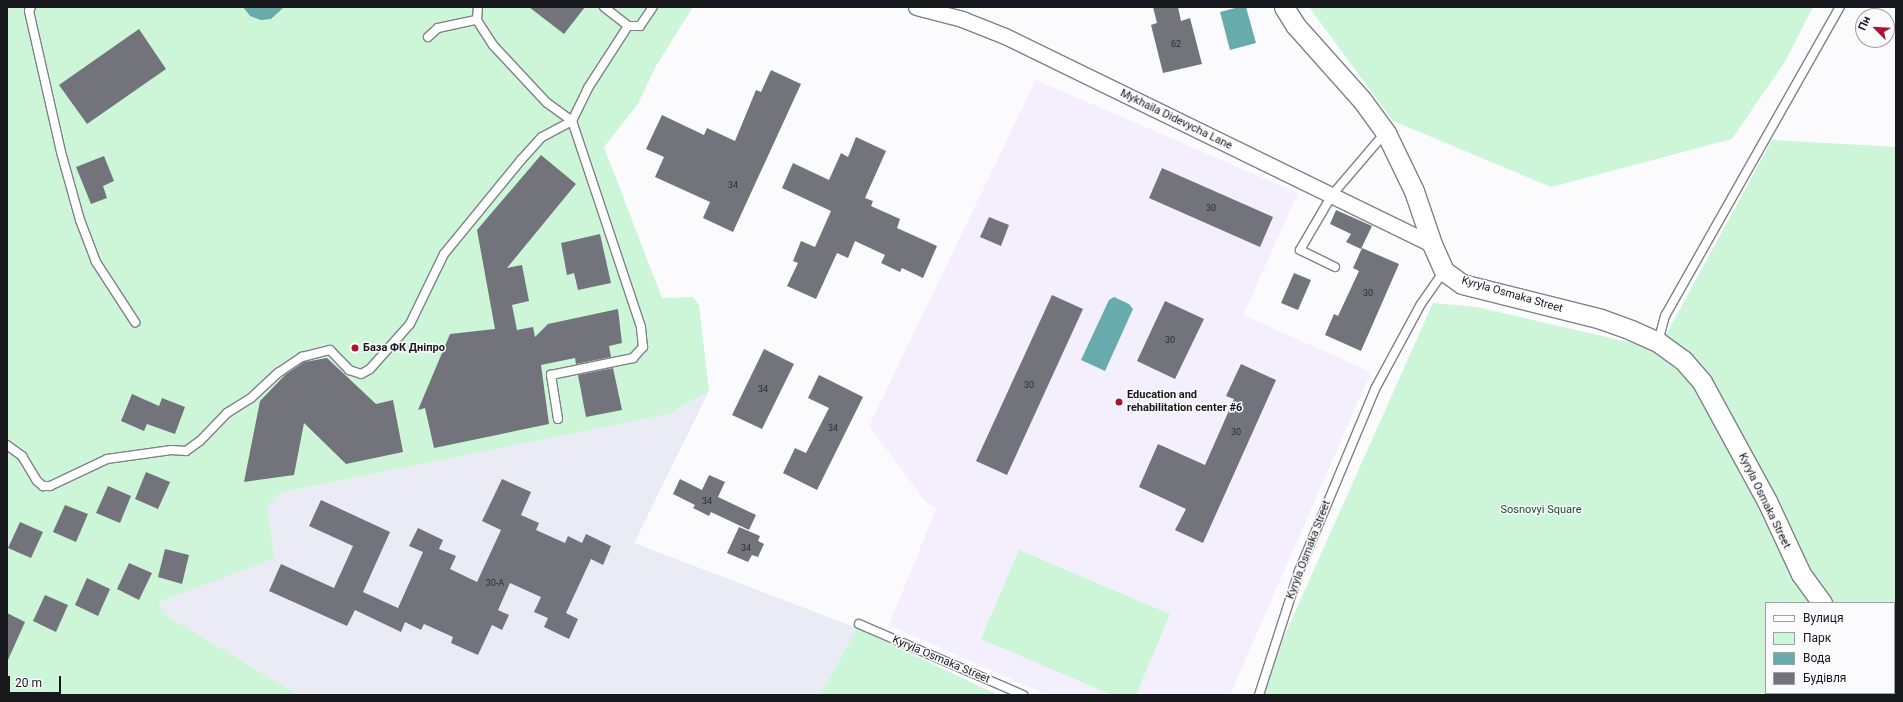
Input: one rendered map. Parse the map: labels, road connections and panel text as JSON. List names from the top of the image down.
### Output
{
  "streets": {
    "street": ["Mykhaila Didevycha Lane", "Kyryla Osmaka Street"]
  },
  "parks": ["Sosnovyi Square"],
  "places": ["База ФК Дніпро", "Education and rehabilitation center #6"],
  "house_numbers": [
    "62",
    "34",
    "30",
    "30",
    "30",
    "30",
    "34",
    "34",
    "30",
    "34",
    "34",
    "30-А"
  ],
  "legend": [
    "Вулиця",
    "Парк",
    "Вода",
    "Будівля"
  ],
  "scale_bar": "20 m",
  "north": "top left"
}
